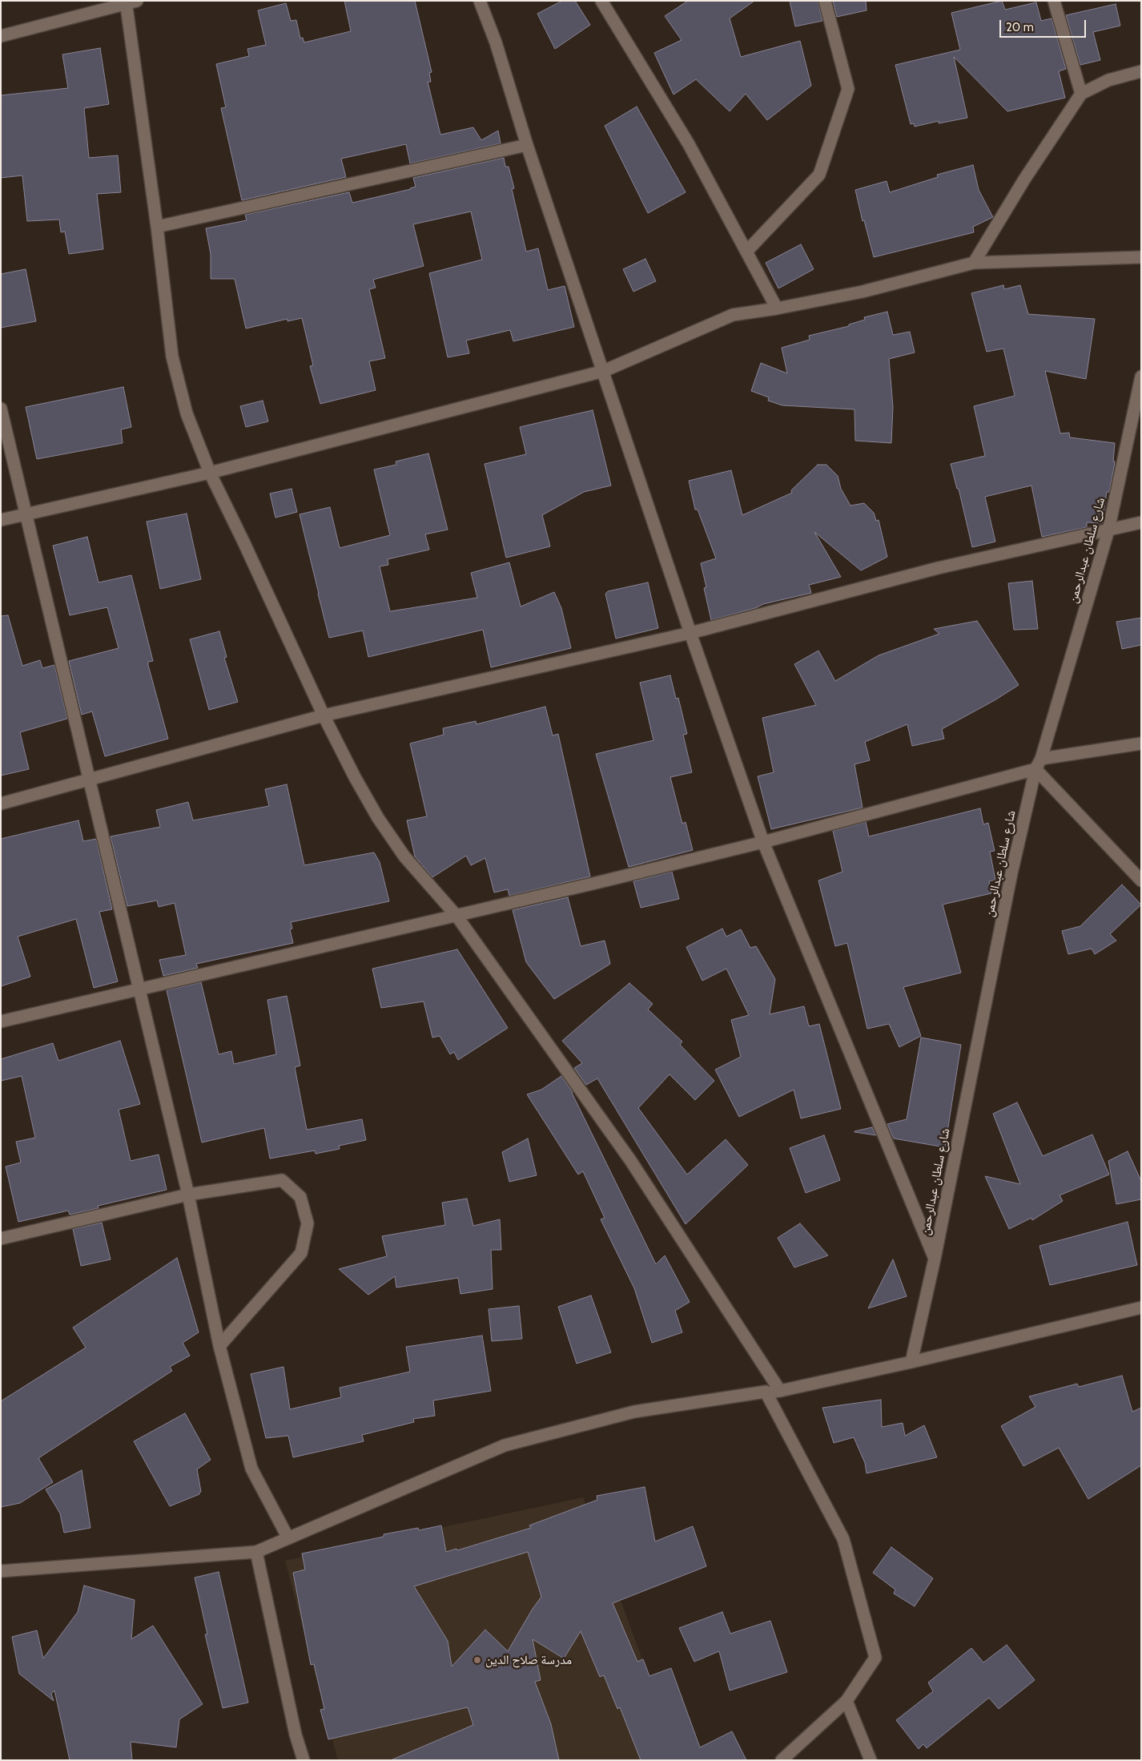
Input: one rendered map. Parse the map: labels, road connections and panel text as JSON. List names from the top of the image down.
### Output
{
  "streets": {
    "street": ["شارع سلطان عبدالرحمن"]
  },
  "places": ["مدرسة صلاح الدين"],
  "scale_bar": "20 m"
}
